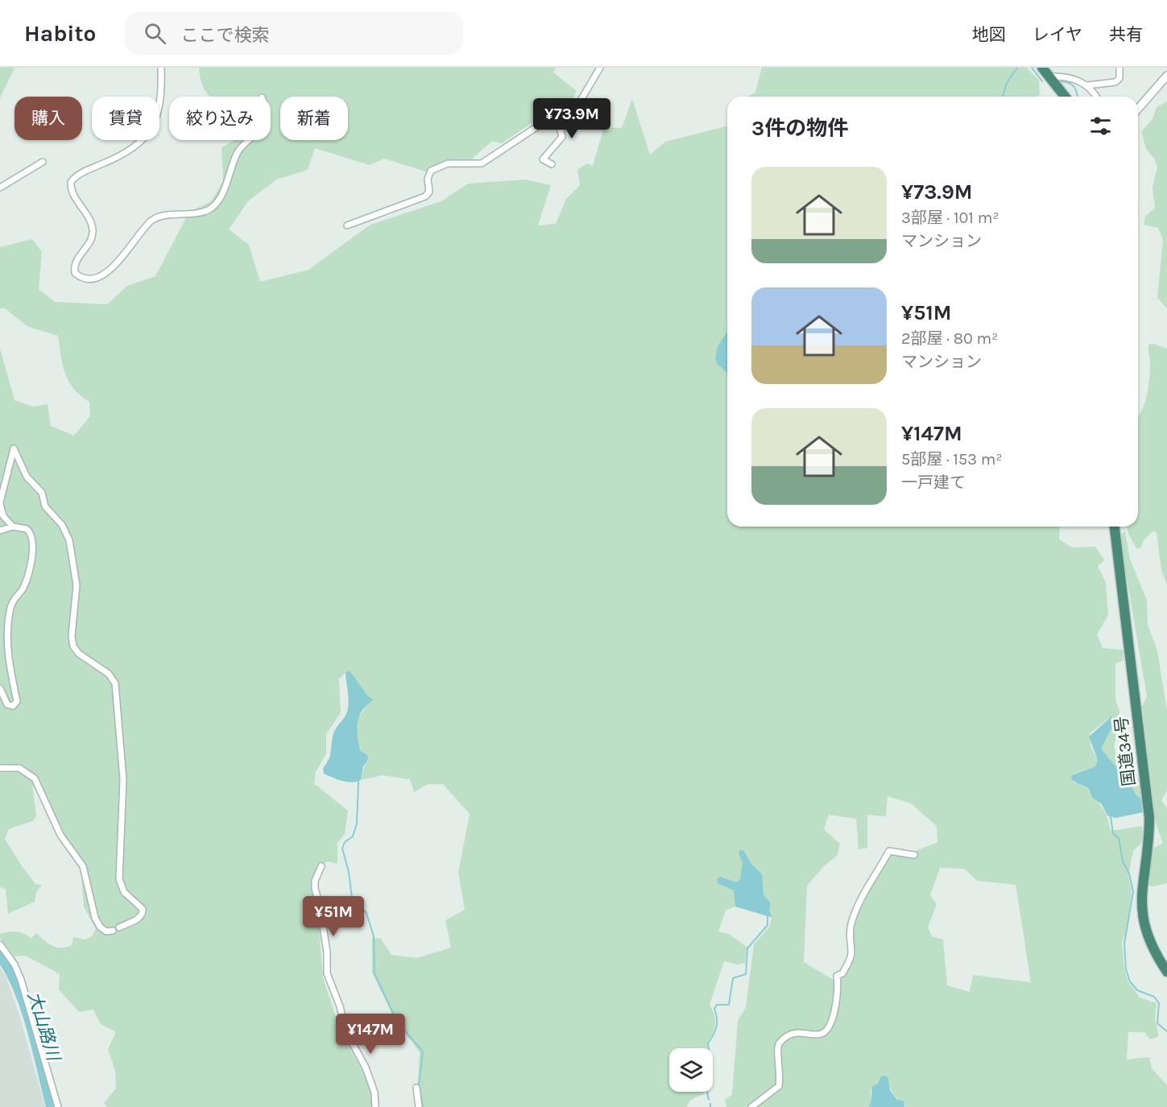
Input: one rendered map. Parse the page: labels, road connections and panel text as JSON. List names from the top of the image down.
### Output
{
  "streets": {
    "highway": ["国道34号"]
  },
  "water": ["大山路川"],
  "page": {
    "header": "Habito",
    "search": "ここで検索",
    "nav": ["地図", "レイヤ", "共有"],
    "chip": [
      "購入",
      "賃貸",
      "絞り込み",
      "新着"
    ],
    "heading": "3件の物件",
    "price": ["¥73.9M", "¥51M", "¥147M"],
    "list": [
      {
        "name": "¥73.9M",
        "note": "3部屋 · 101 m² · マンション"
      },
      {
        "name": "¥51M",
        "note": "2部屋 · 80 m² · マンション"
      },
      {
        "name": "¥147M",
        "note": "5部屋 · 153 m² · 一戸建て"
      }
    ]
  }
}
